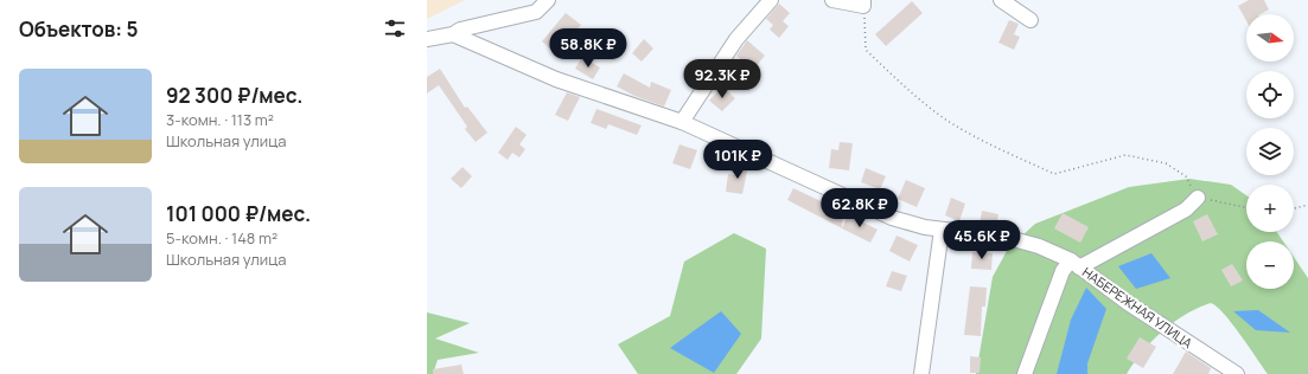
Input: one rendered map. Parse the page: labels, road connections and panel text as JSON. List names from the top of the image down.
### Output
{
  "streets": {
    "street": ["НАБЕРЕЖНАЯ УЛИЦА"]
  },
  "north": "right",
  "page": {
    "heading": "Объектов: 5",
    "map_buttons": ["+", "−"],
    "price": [
      "58.8K ₽",
      "92.3K ₽",
      "101K ₽",
      "62.8K ₽",
      "45.6K ₽"
    ],
    "list": [
      {
        "name": "92 300 ₽/мес.",
        "note": "3-комн. · 113 m² · Школьная улица"
      },
      {
        "name": "101 000 ₽/мес.",
        "note": "5-комн. · 148 m² · Школьная улица"
      }
    ]
  }
}
